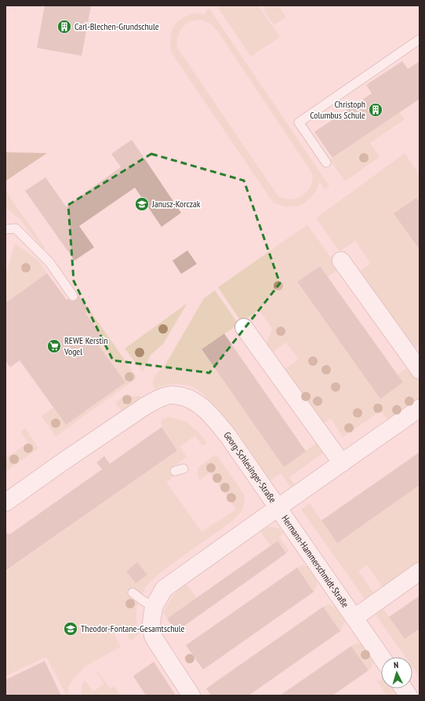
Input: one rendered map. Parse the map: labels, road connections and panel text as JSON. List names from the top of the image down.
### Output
{
  "streets": {
    "street": ["Georg-Schlesinger-Straße", "Hermann-Hammerschmidt-Straße"]
  },
  "crossings": [
    ["Georg-Schlesinger-Straße", "Hermann-Hammerschmidt-Straße"]
  ],
  "places": {
    "building": ["Carl-Blechen-Grundschule", "Christoph Columbus Schule"],
    "school or university": ["Janusz-Korczak", "Theodor-Fontane-Gesamtschule"],
    "supermarket": ["REWE Kerstin Vogel"]
  },
  "north": "top"
}
